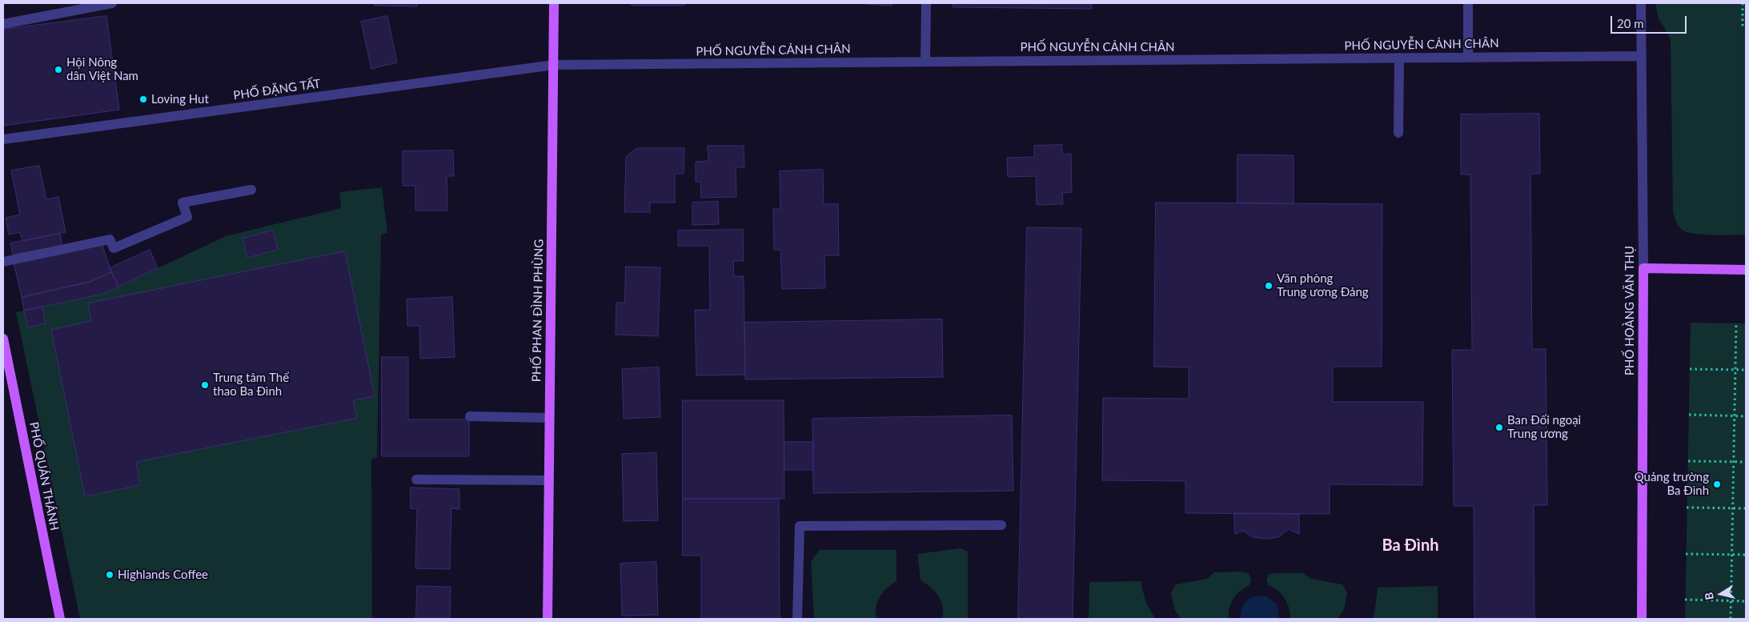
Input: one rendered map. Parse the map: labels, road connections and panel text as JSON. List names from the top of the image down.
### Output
{
  "streets": {
    "main road": ["PHỐ PHAN ĐÌNH PHÙNG", "PHỐ HOÀNG VĂN THỤ", "PHỐ QUÁN THÁNH"],
    "street": ["PHỐ NGUYỄN CẢNH CHÂN", "PHỐ ĐẶNG TẤT"]
  },
  "crossings": [
    ["PHỐ NGUYỄN CẢNH CHÂN", "PHỐ ĐẶNG TẤT"],
    ["PHỐ NGUYỄN CẢNH CHÂN", "PHỐ PHAN ĐÌNH PHÙNG"],
    ["PHỐ NGUYỄN CẢNH CHÂN", "PHỐ HOÀNG VĂN THỤ"],
    ["PHỐ ĐẶNG TẤT", "PHỐ PHAN ĐÌNH PHÙNG"]
  ],
  "districts": ["Ba Đình"],
  "places": [
    "Hội Nông dân Việt Nam",
    "Loving Hut",
    "Văn phòng Trung ương Đảng",
    "Trung tâm Thể thao Ba Đình",
    "Ban Đối ngoại Trung ương",
    "Quảng trường Ba Đình",
    "Highlands Coffee"
  ],
  "scale_bar": "20 m",
  "north": "left"
}
